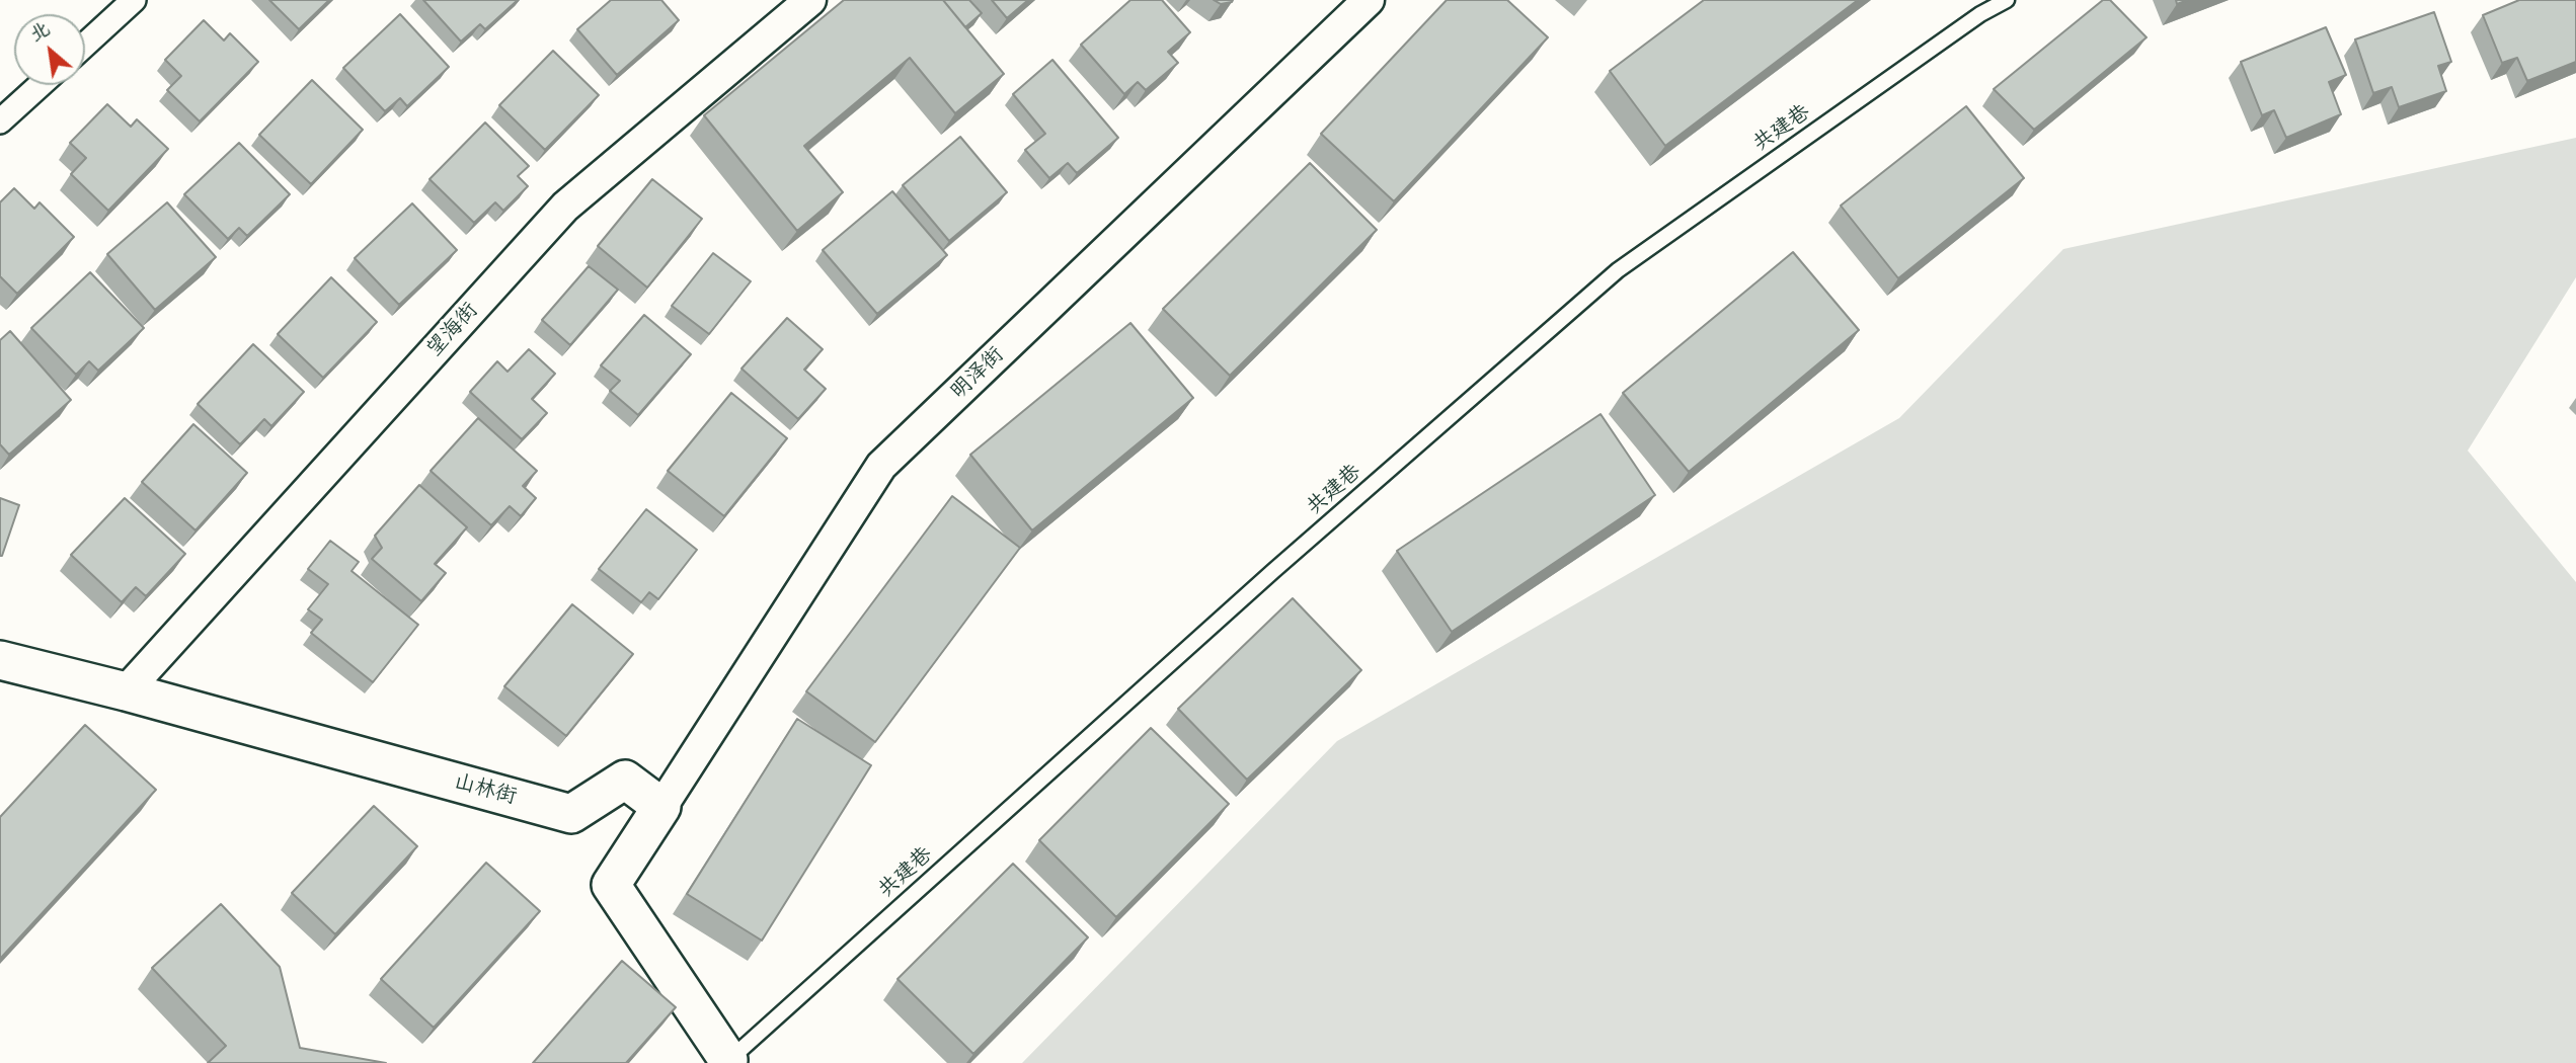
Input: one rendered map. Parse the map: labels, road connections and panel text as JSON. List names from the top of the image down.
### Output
{
  "streets": {
    "street": ["望海街", "明泽街", "山林街"],
    "lane": ["共建巷"]
  },
  "crossings": [
    ["望海街", "山林街"],
    ["明泽街", "山林街"]
  ],
  "north": "top left"
}
